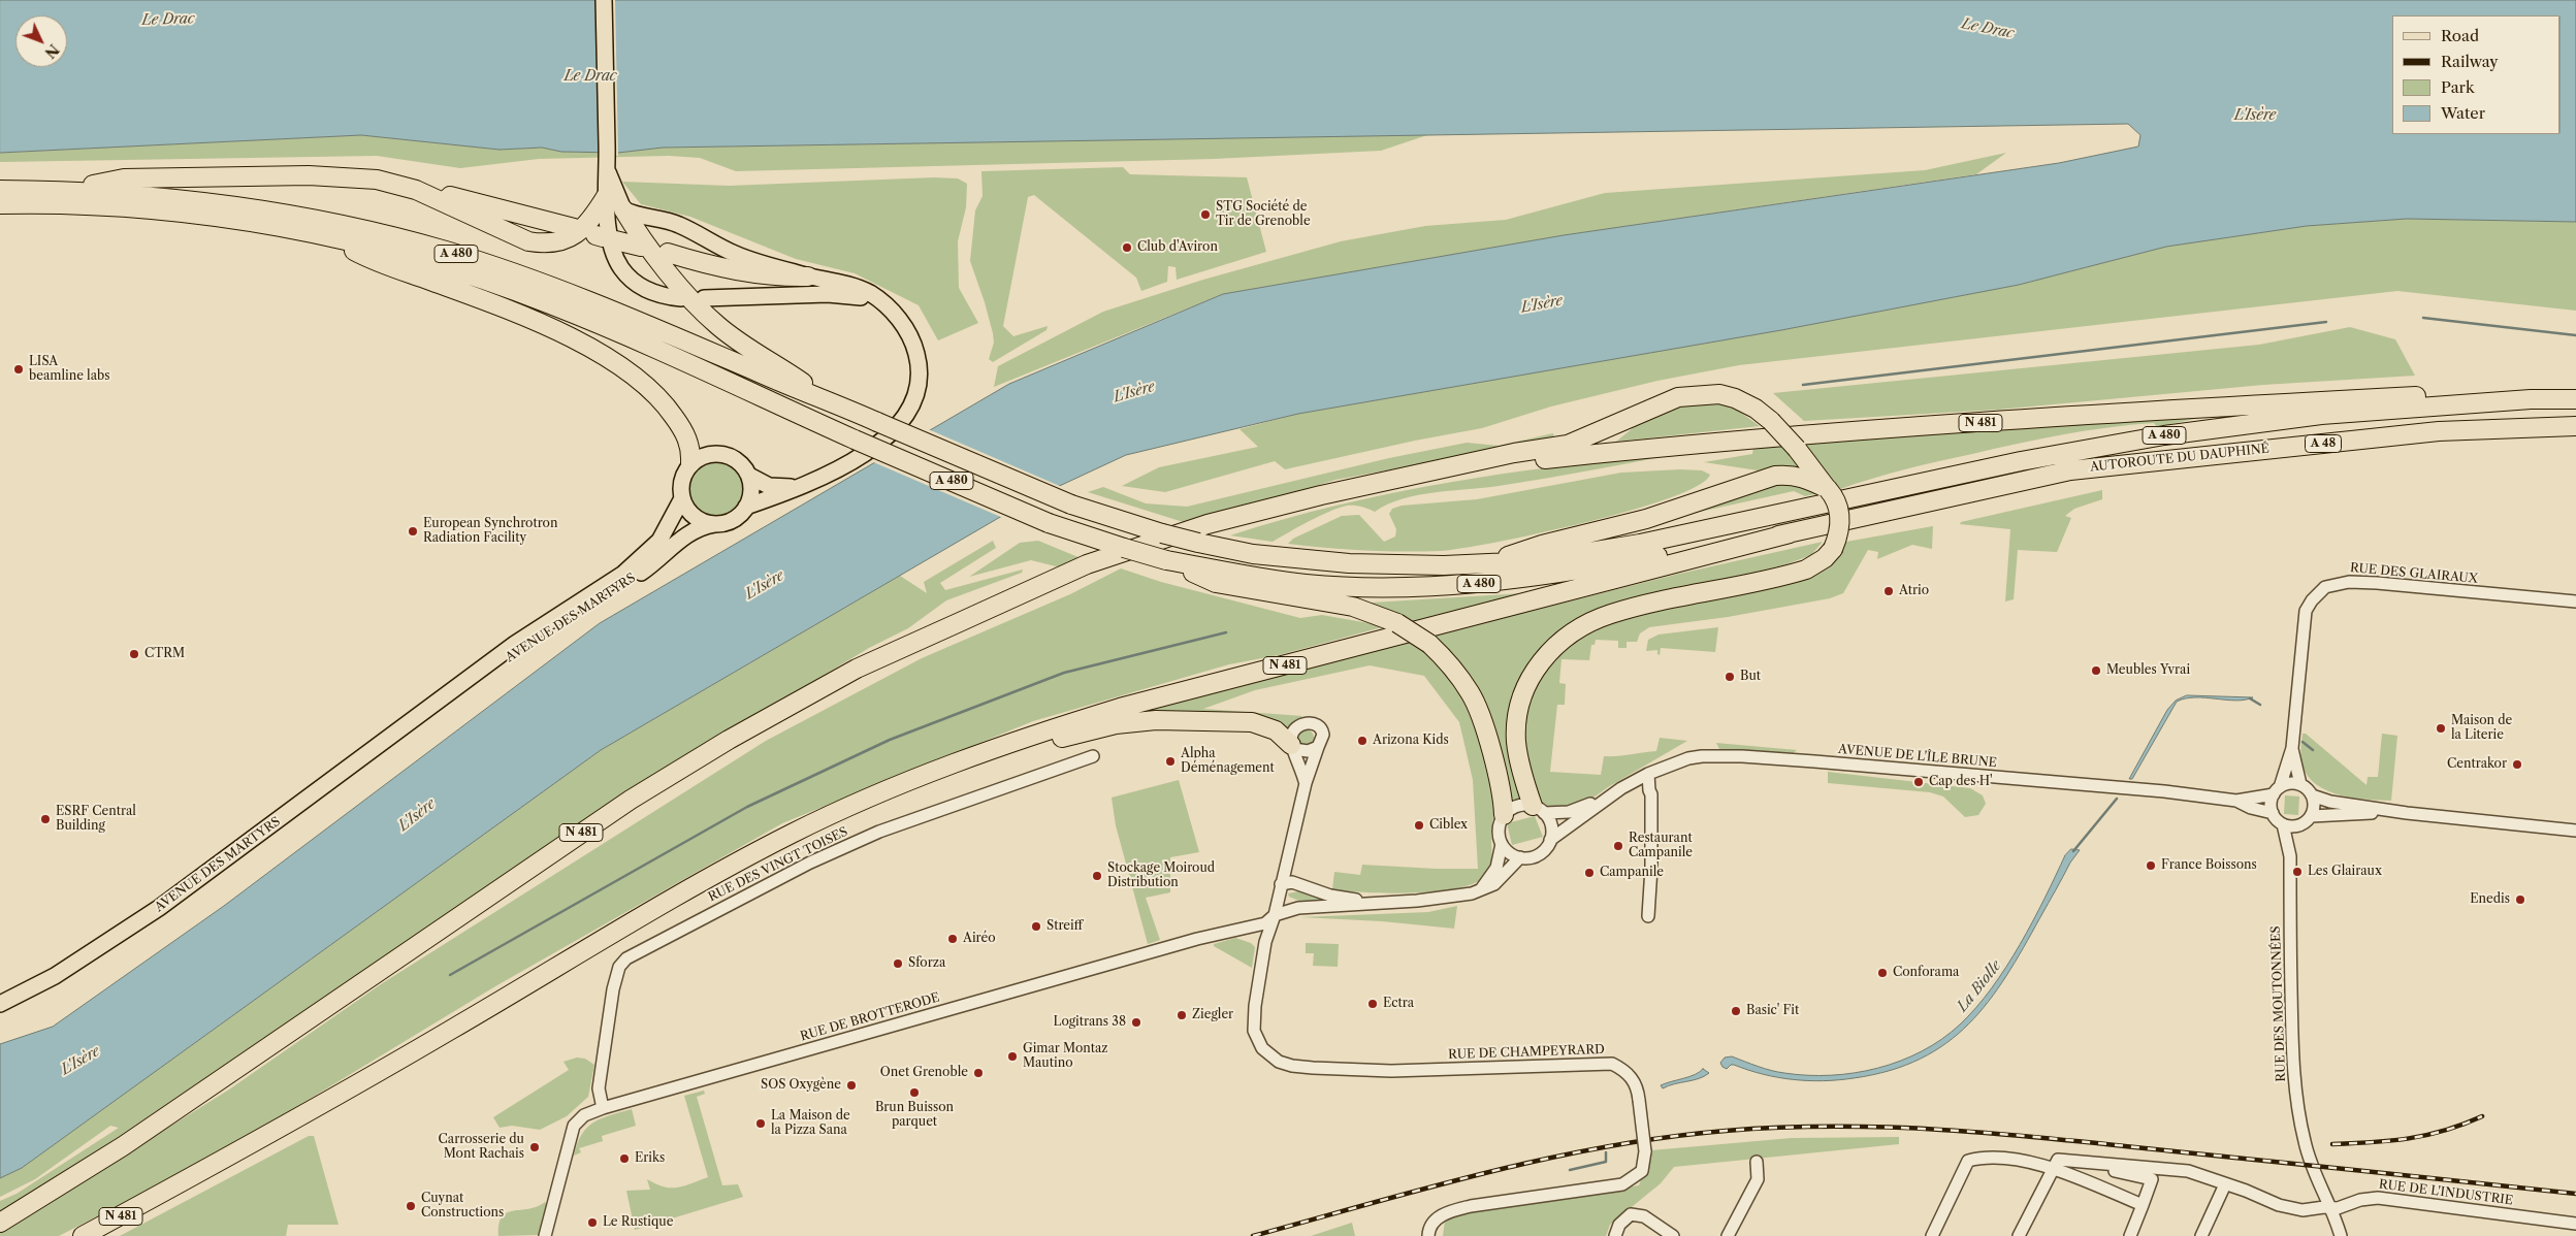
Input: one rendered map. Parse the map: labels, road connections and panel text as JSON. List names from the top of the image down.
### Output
{
  "streets": {
    "highway": [
      "A 480",
      "N 481",
      "A 48",
      "AUTOROUTE DU DAUPHINÉ"
    ],
    "main road": ["AVENUE DES MARTYRS"],
    "street": [
      "RUE DES GLAIRAUX",
      "AVENUE DE L'ÎLE BRUNE",
      "RUE DES VINGT TOISES",
      "RUE DES MOUTONNÉES",
      "RUE DE BROTTERODE",
      "RUE DE CHAMPEYRARD",
      "RUE DE L'INDUSTRIE"
    ]
  },
  "crossings": [
    ["A 480", "N 481"],
    ["A 480", "AUTOROUTE DU DAUPHINÉ"],
    ["N 481", "AUTOROUTE DU DAUPHINÉ"],
    ["RUE DES GLAIRAUX", "AVENUE DE L'ÎLE BRUNE"],
    ["RUE DES GLAIRAUX", "RUE DES MOUTONNÉES"],
    ["AVENUE DE L'ÎLE BRUNE", "RUE DES MOUTONNÉES"],
    ["RUE DES VINGT TOISES", "RUE DE BROTTERODE"],
    ["RUE DES MOUTONNÉES", "RUE DE L'INDUSTRIE"],
    ["RUE DE BROTTERODE", "RUE DE CHAMPEYRARD"]
  ],
  "water": ["Le Drac", "L'Isère", "La Biolle"],
  "places": [
    "STG Société de Tir de Grenoble",
    "Club d'Aviron",
    "LISA beamline labs",
    "European Synchrotron Radiation Facility",
    "Atrio",
    "CTRM",
    "Meubles Yvrai",
    "But",
    "Maison de la Literie",
    "Arizona Kids",
    "Alpha Déménagement",
    "Centrakor",
    "Cap des H'",
    "ESRF Central Building",
    "Ciblex",
    "Restaurant Campanile",
    "France Boissons",
    "Les Glairaux",
    "Campanile",
    "Stockage Moiroud Distribution",
    "Enedis",
    "Streiff",
    "Airéo",
    "Sforza",
    "Conforama",
    "Ectra",
    "Basic' Fit",
    "Ziegler",
    "Logitrans 38",
    "Gimar Montaz Mautino",
    "Onet Grenoble",
    "SOS Oxygène",
    "Brun Buisson parquet",
    "La Maison de la Pizza Sana",
    "Carrosserie du Mont Rachais",
    "Eriks",
    "Cuynat Constructions",
    "Le Rustique"
  ],
  "legend": [
    "Road",
    "Railway",
    "Park",
    "Water"
  ],
  "north": "bottom right"
}
